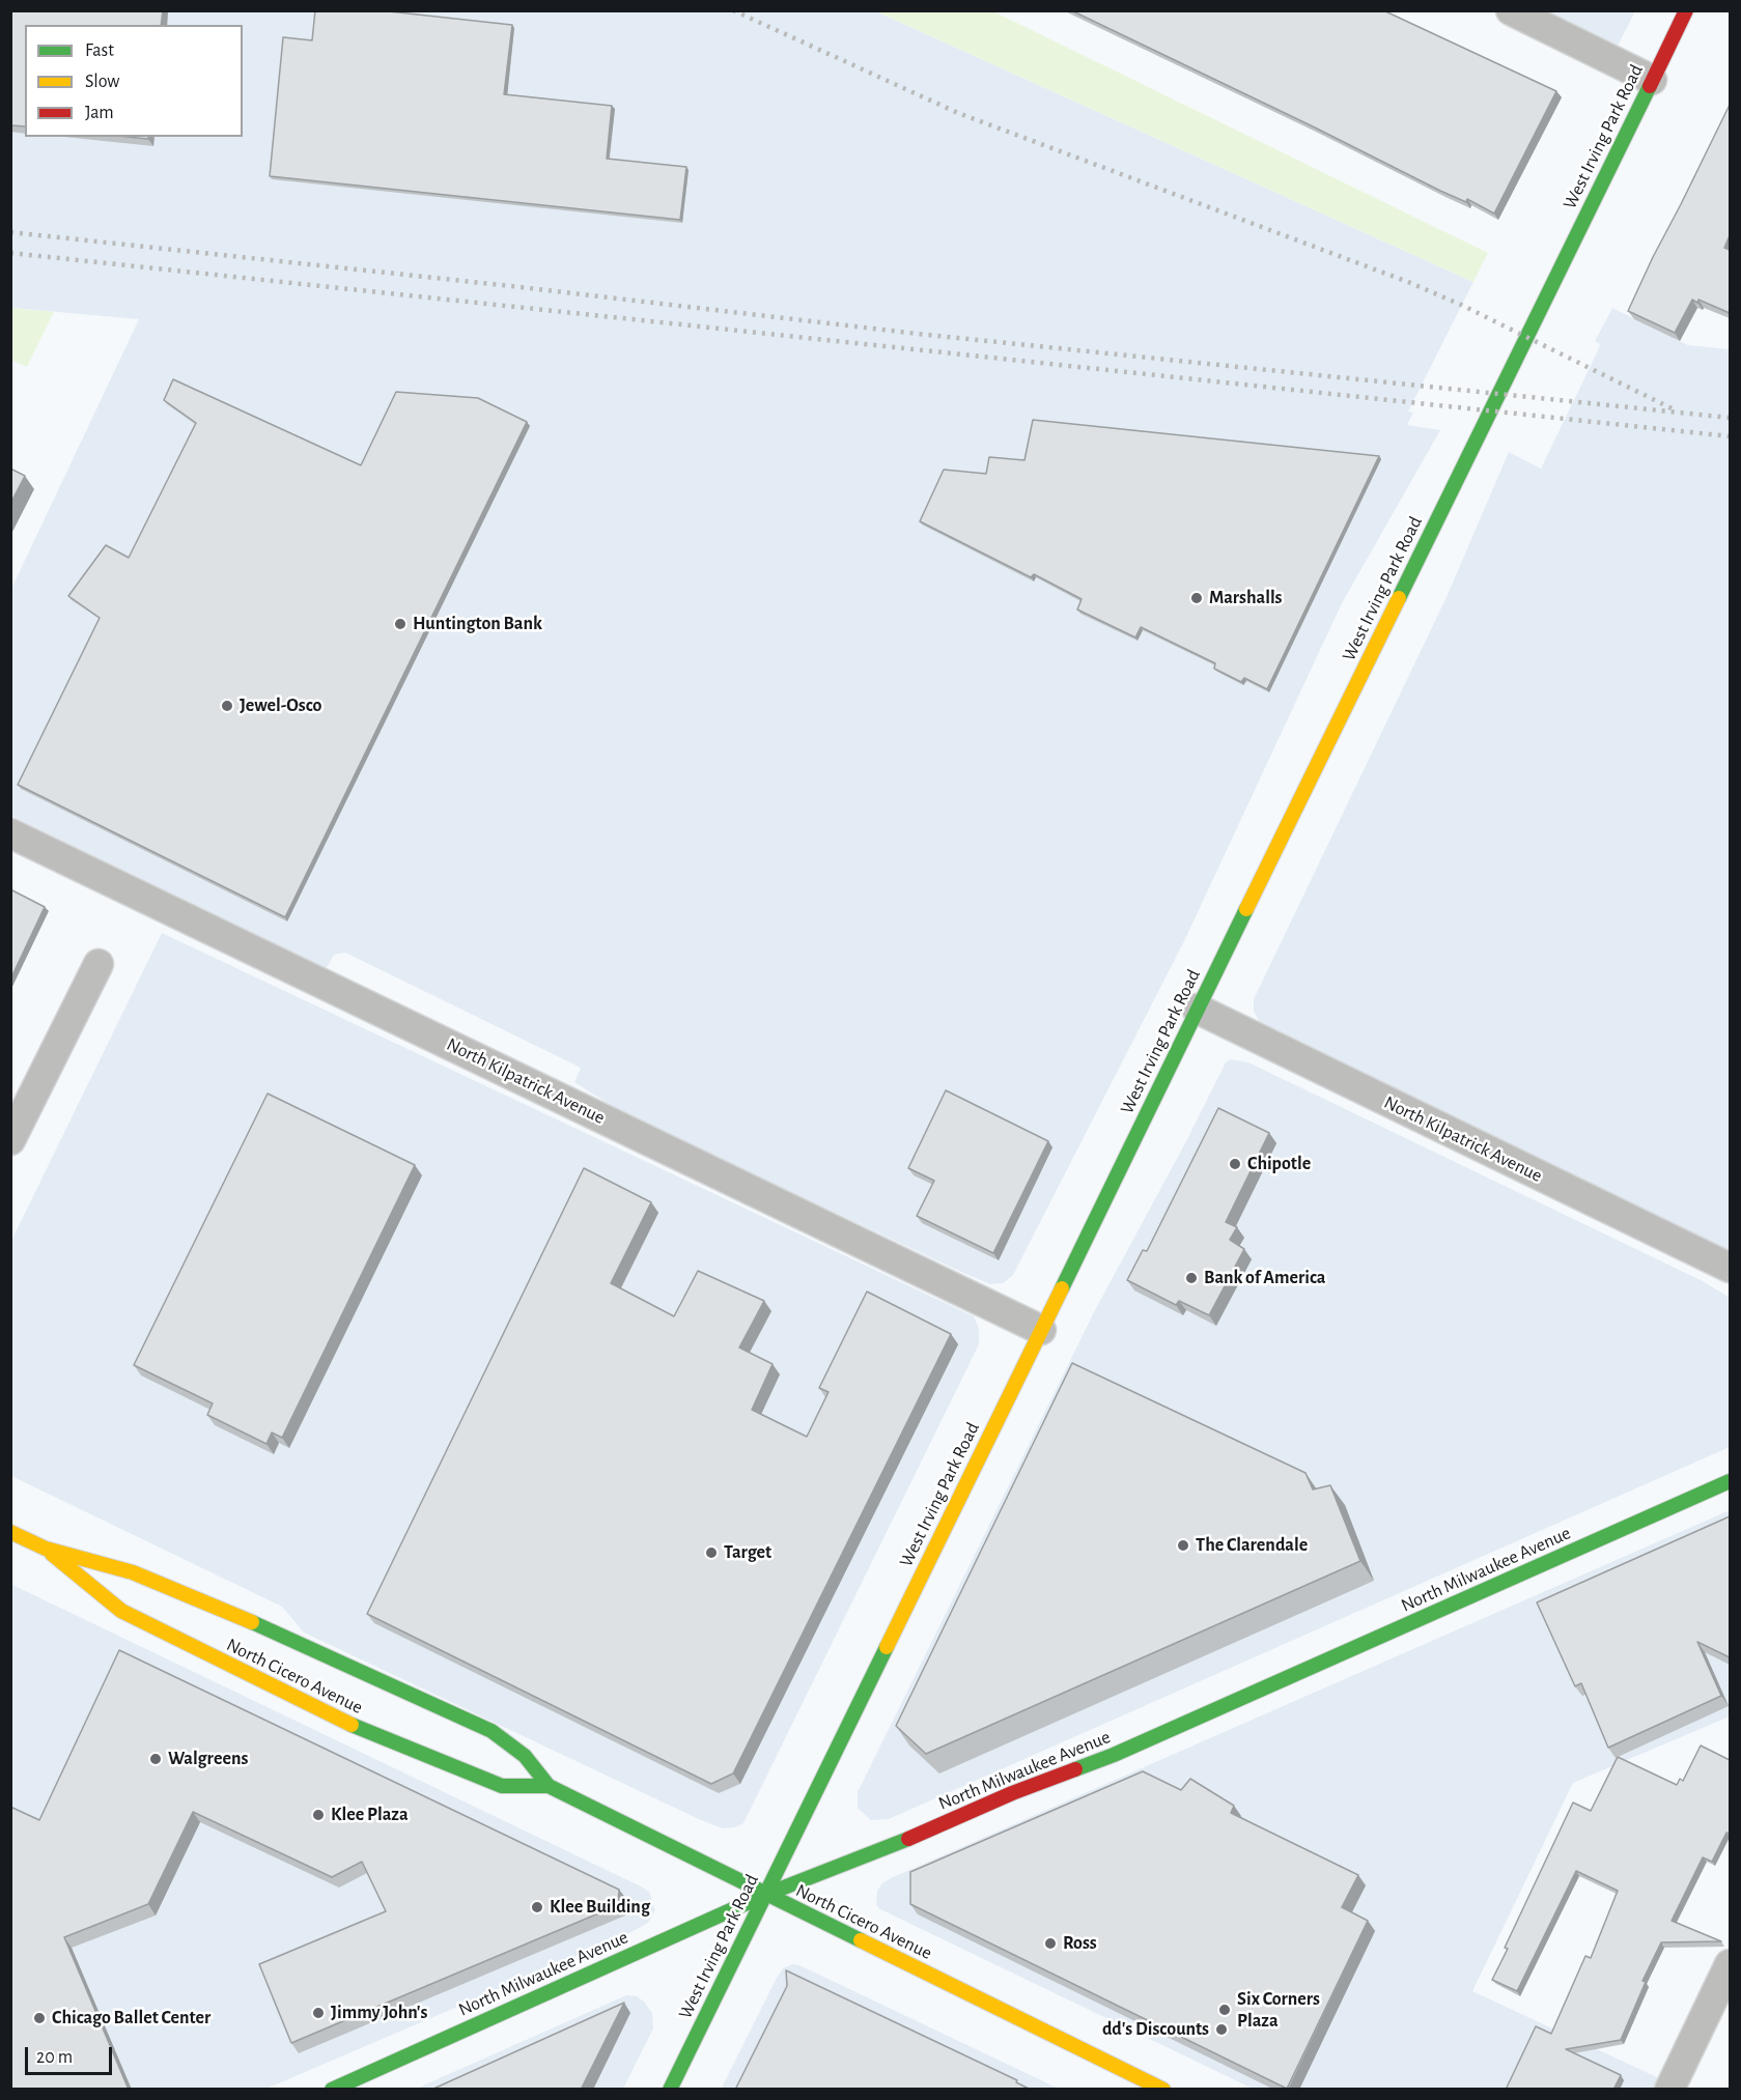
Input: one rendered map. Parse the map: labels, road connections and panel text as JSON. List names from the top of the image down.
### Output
{
  "streets": {
    "main road": ["West Irving Park Road", "North Milwaukee Avenue", "North Cicero Avenue"],
    "street": ["North Kilpatrick Avenue"]
  },
  "crossings": [
    ["West Irving Park Road", "North Kilpatrick Avenue"],
    ["West Irving Park Road", "North Milwaukee Avenue"],
    ["West Irving Park Road", "North Cicero Avenue"],
    ["North Milwaukee Avenue", "North Cicero Avenue"]
  ],
  "places": [
    "Marshalls",
    "Huntington Bank",
    "Jewel-Osco",
    "Chipotle",
    "Bank of America",
    "The Clarendale",
    "Target",
    "Walgreens",
    "Klee Plaza",
    "Klee Building",
    "Ross",
    "Six Corners Plaza",
    "Jimmy John's",
    "Chicago Ballet Center",
    "dd's Discounts"
  ],
  "legend": ["Fast", "Slow", "Jam"],
  "scale_bar": "20 m"
}
